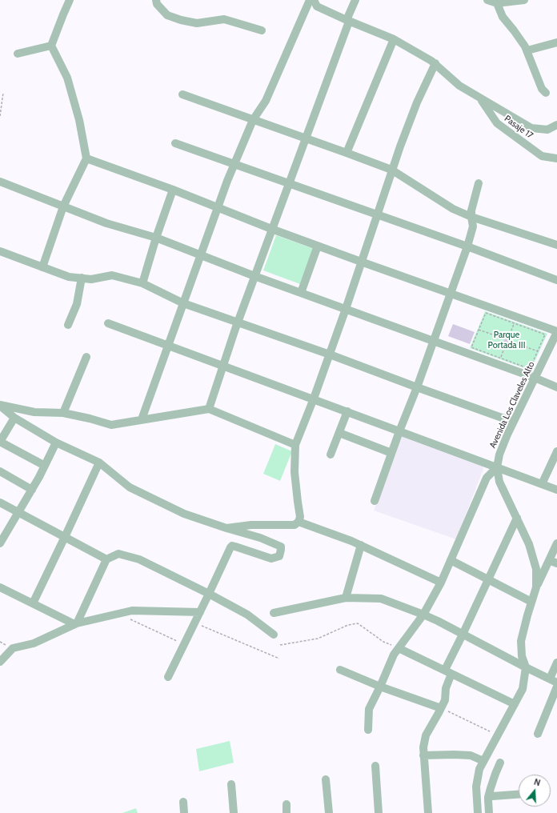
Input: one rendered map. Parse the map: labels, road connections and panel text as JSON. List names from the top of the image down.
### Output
{
  "streets": {
    "street": ["Pasaje 17", "Avenida Los Claveles Alto"]
  },
  "parks": ["Parque Portada III"],
  "north": "top"
}
